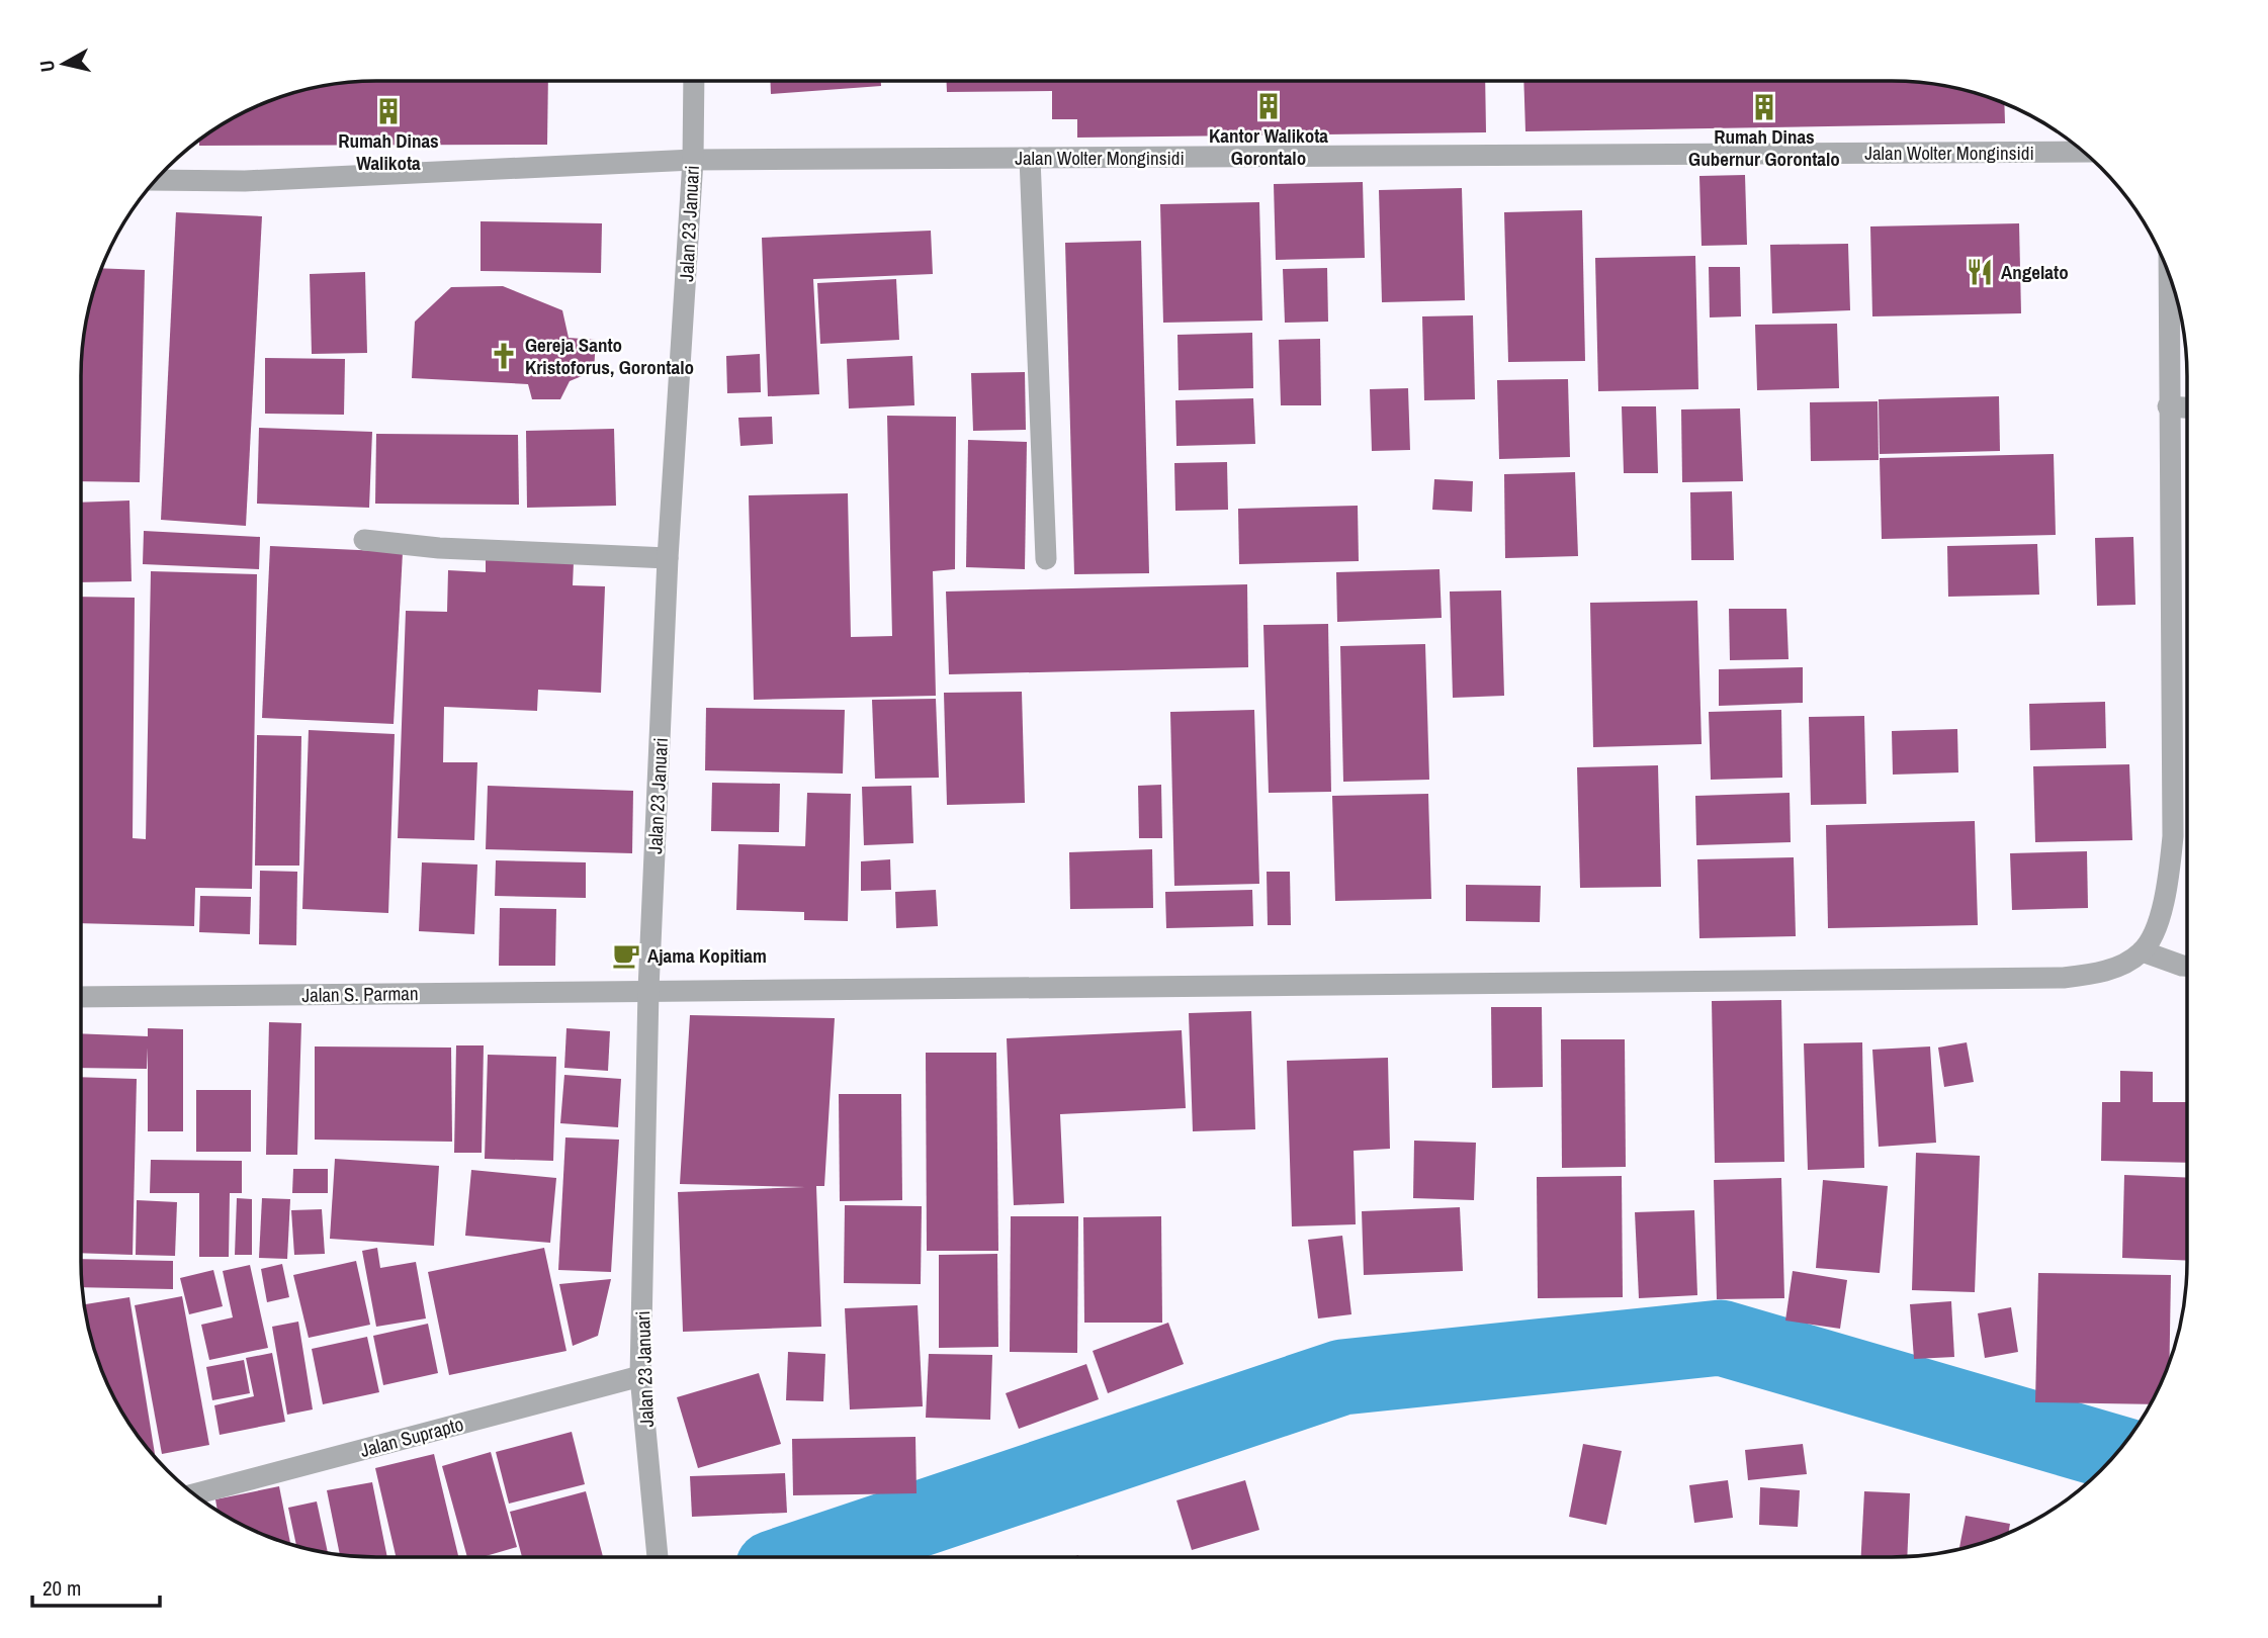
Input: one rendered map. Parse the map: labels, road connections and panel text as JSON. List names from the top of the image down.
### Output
{
  "streets": {
    "street": [
      "Jalan Wolter Monginsidi",
      "Jalan 23 Januari",
      "Jalan S. Parman",
      "Jalan Suprapto"
    ]
  },
  "crossings": [
    ["Jalan Wolter Monginsidi", "Jalan 23 Januari"],
    ["Jalan 23 Januari", "Jalan S. Parman"],
    ["Jalan 23 Januari", "Jalan Suprapto"]
  ],
  "places": {
    "building": ["Kantor Walikota Gorontalo", "Rumah Dinas Gubernur Gorontalo", "Rumah Dinas Walikota"],
    "restaurant": ["Angelato"],
    "church": ["Gereja Santo Kristoforus, Gorontalo"],
    "cafe": ["Ajama Kopitiam"]
  },
  "scale_bar": "20 m",
  "north": "left"
}
